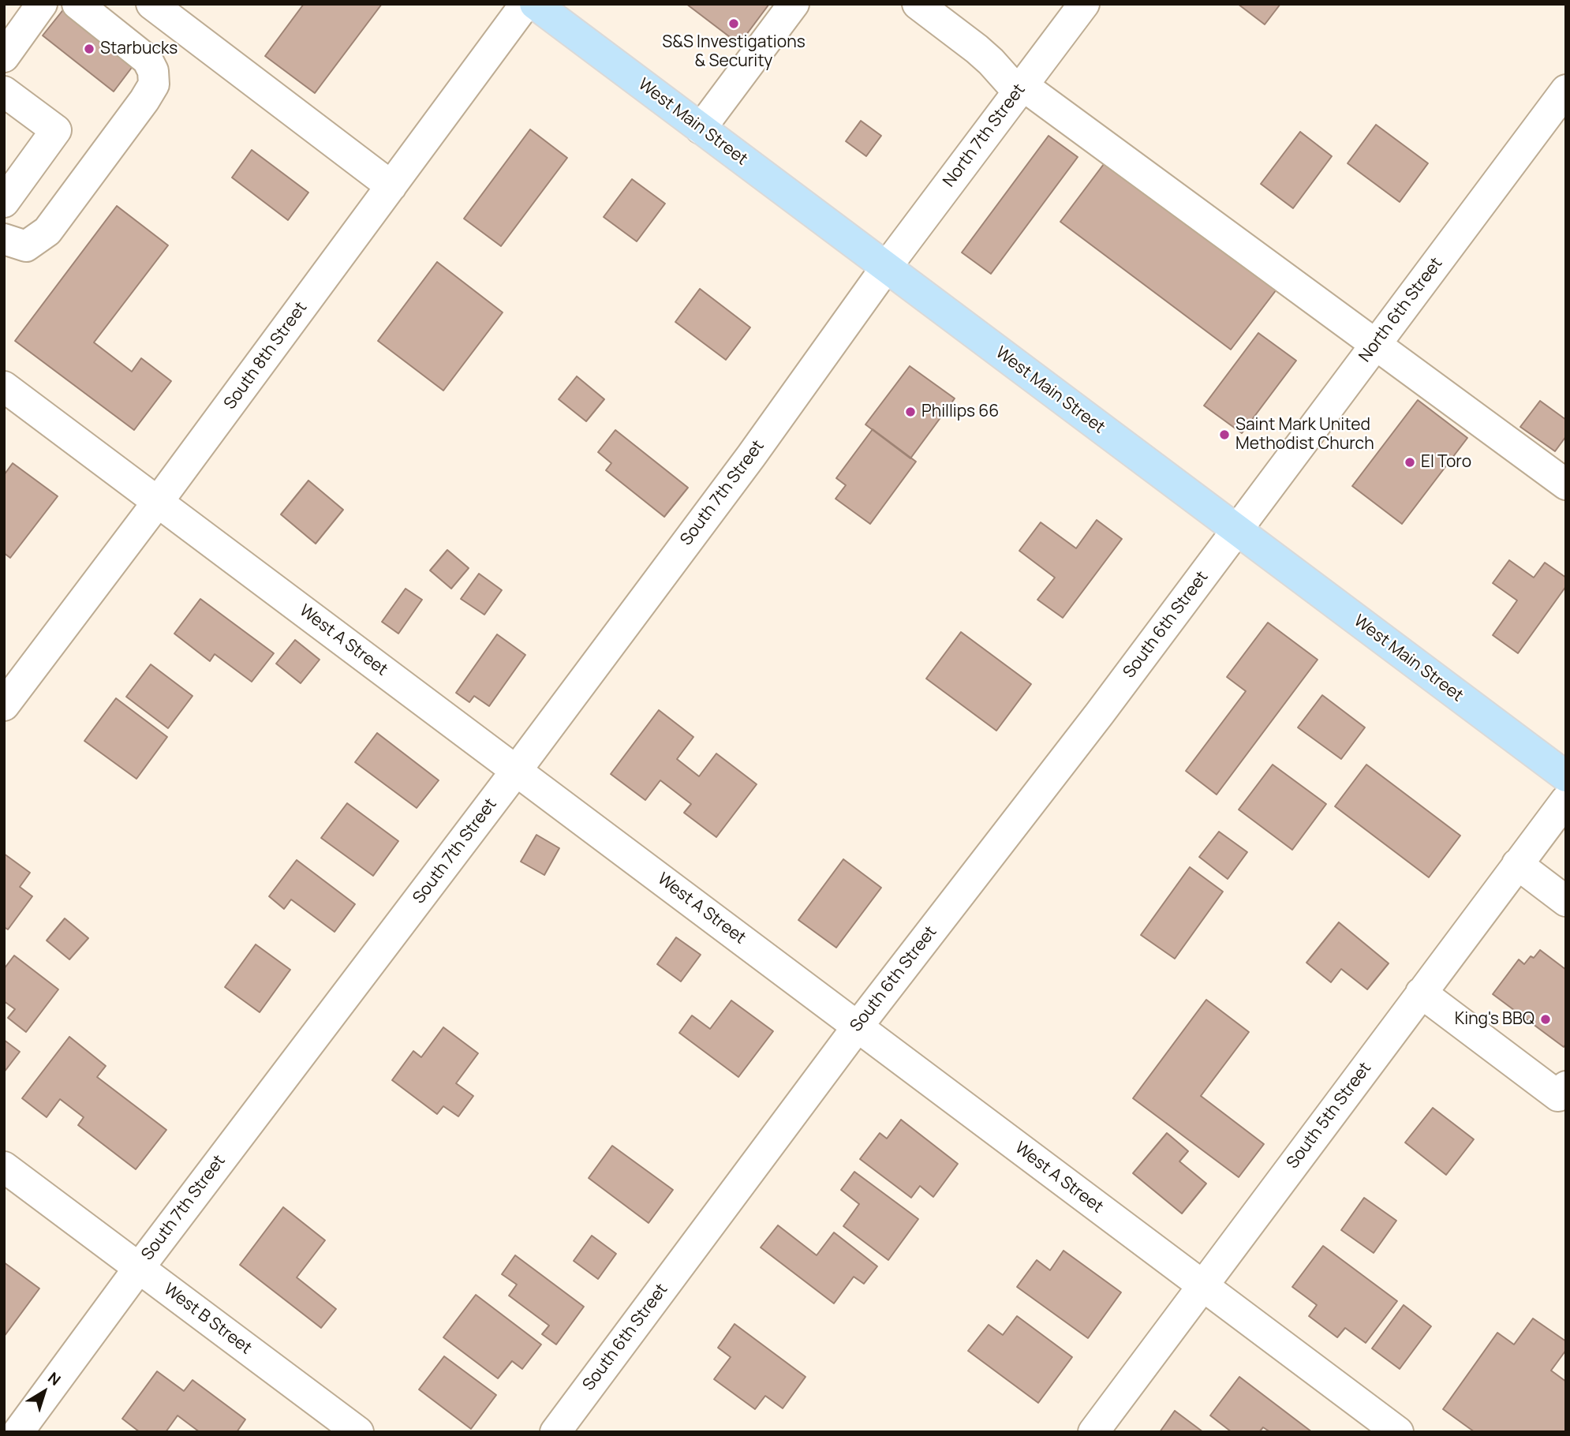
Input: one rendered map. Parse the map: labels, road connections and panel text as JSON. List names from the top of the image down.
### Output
{
  "streets": {
    "main road": ["West Main Street"],
    "street": [
      "North 7th Street",
      "North 6th Street",
      "South 8th Street",
      "South 7th Street",
      "South 6th Street",
      "West A Street",
      "South 5th Street",
      "West B Street"
    ]
  },
  "crossings": [
    ["West Main Street", "North 7th Street"],
    ["West Main Street", "North 6th Street"],
    ["West Main Street", "South 7th Street"],
    ["West Main Street", "South 6th Street"],
    ["North 7th Street", "South 7th Street"],
    ["North 6th Street", "South 6th Street"],
    ["South 8th Street", "West A Street"],
    ["South 7th Street", "West A Street"],
    ["South 7th Street", "West B Street"],
    ["South 6th Street", "West A Street"],
    ["West A Street", "South 5th Street"]
  ],
  "places": [
    "S&S Investigations & Security",
    "Starbucks",
    "Phillips 66",
    "Saint Mark United Methodist Church",
    "El Toro",
    "King's BBQ"
  ],
  "north": "top right"
}
